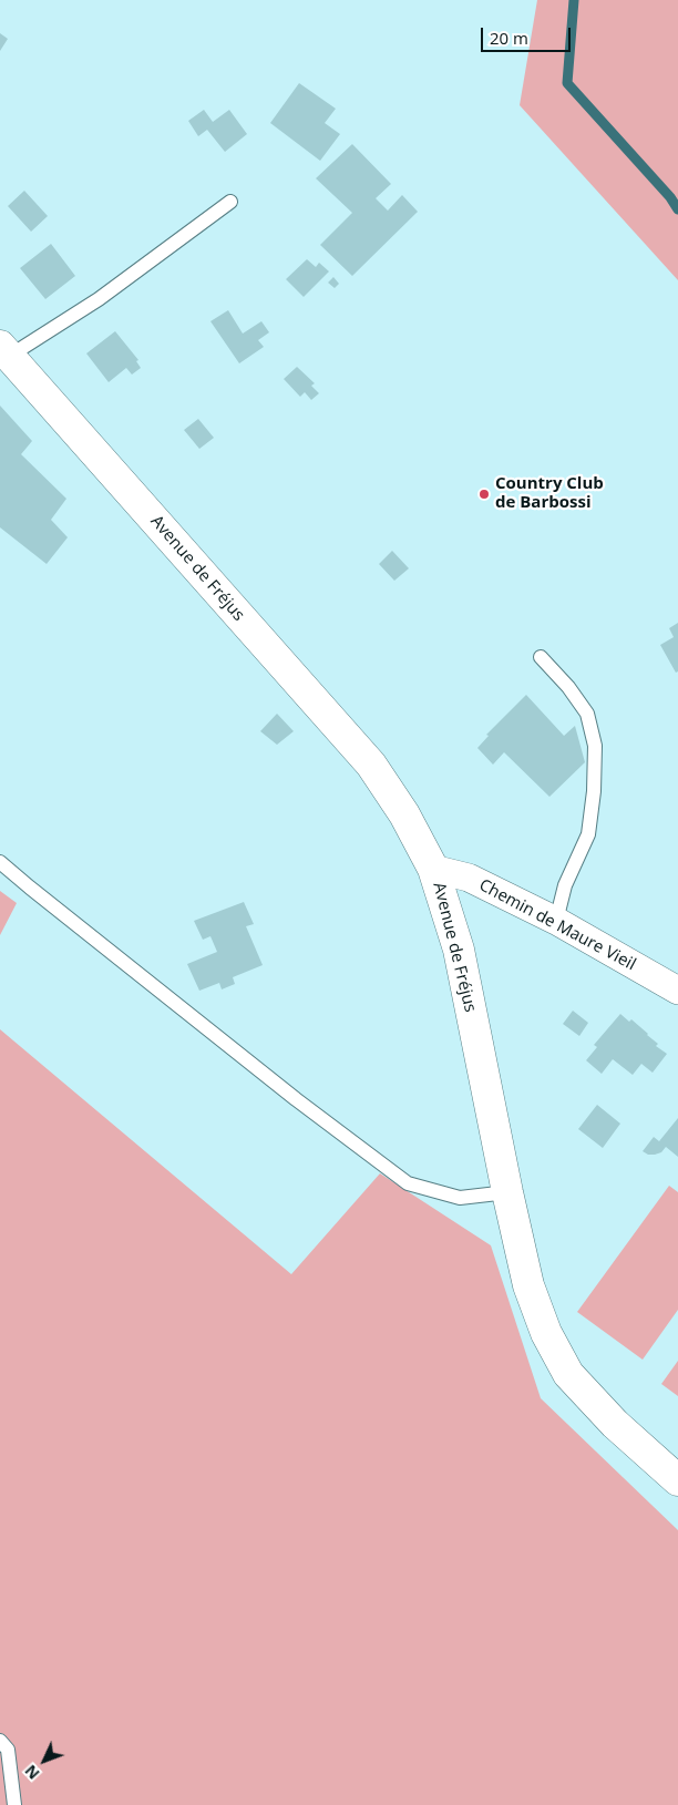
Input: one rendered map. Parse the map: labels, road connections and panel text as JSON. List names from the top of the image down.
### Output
{
  "streets": {
    "main road": ["Avenue de Fréjus"],
    "street": ["Chemin de Maure Vieil"]
  },
  "crossings": [
    ["Avenue de Fréjus", "Chemin de Maure Vieil"]
  ],
  "places": ["Country Club de Barbossi"],
  "scale_bar": "20 m",
  "north": "bottom left"
}
